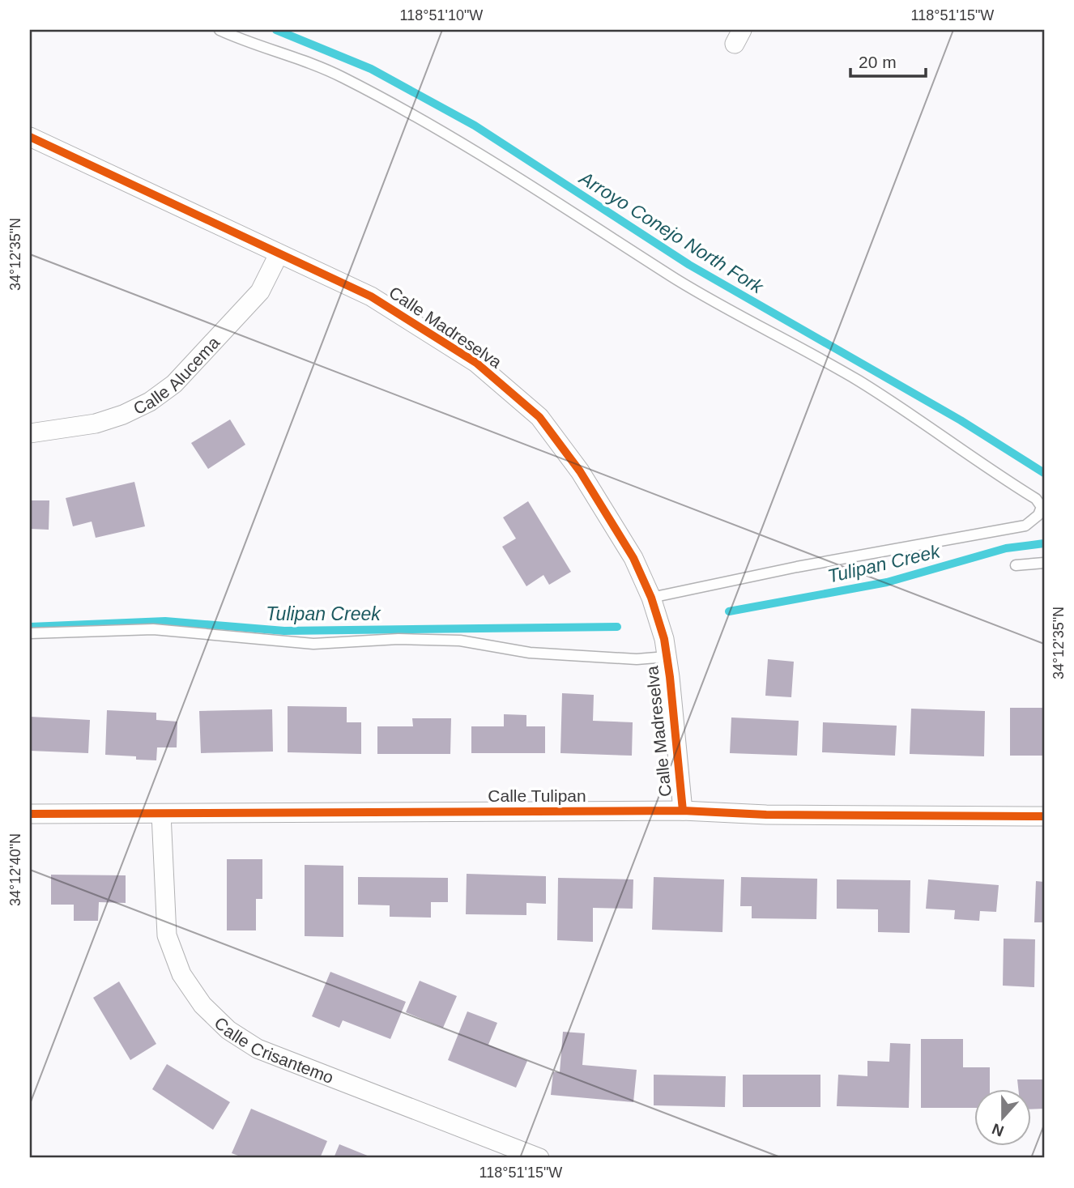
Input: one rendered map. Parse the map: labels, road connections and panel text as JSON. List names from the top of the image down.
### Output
{
  "streets": {
    "street": [
      "Calle Madreselva",
      "Calle Alucema",
      "Calle Tulipan",
      "Calle Crisantemo"
    ]
  },
  "crossings": [
    ["Calle Madreselva", "Calle Alucema"],
    ["Calle Madreselva", "Calle Tulipan"],
    ["Calle Tulipan", "Calle Crisantemo"]
  ],
  "water": ["Arroyo Conejo North Fork", "Tulipan Creek"],
  "scale_bar": "20 m",
  "north": "bottom",
  "coordinates": [
    "118°51'10\"W",
    "118°51'15\"W",
    "34°12'35\"N",
    "34°12'40\"N"
  ]
}
